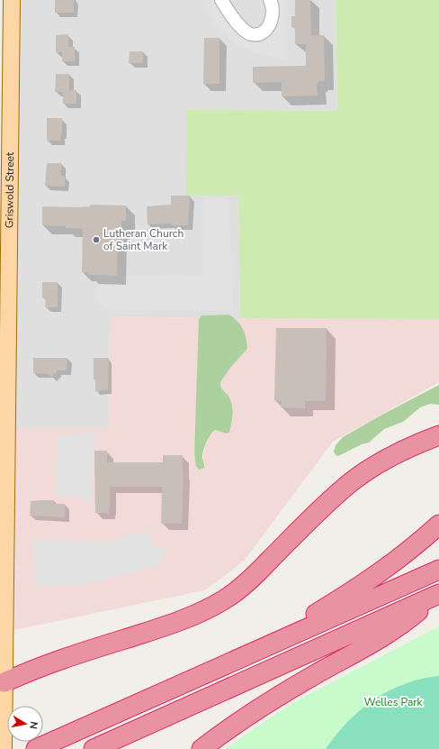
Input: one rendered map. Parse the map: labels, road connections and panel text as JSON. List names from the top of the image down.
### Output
{
  "streets": {
    "main road": ["Griswold Street"]
  },
  "parks": ["Welles Park"],
  "places": ["Lutheran Church of Saint Mark"],
  "north": "right"
}
